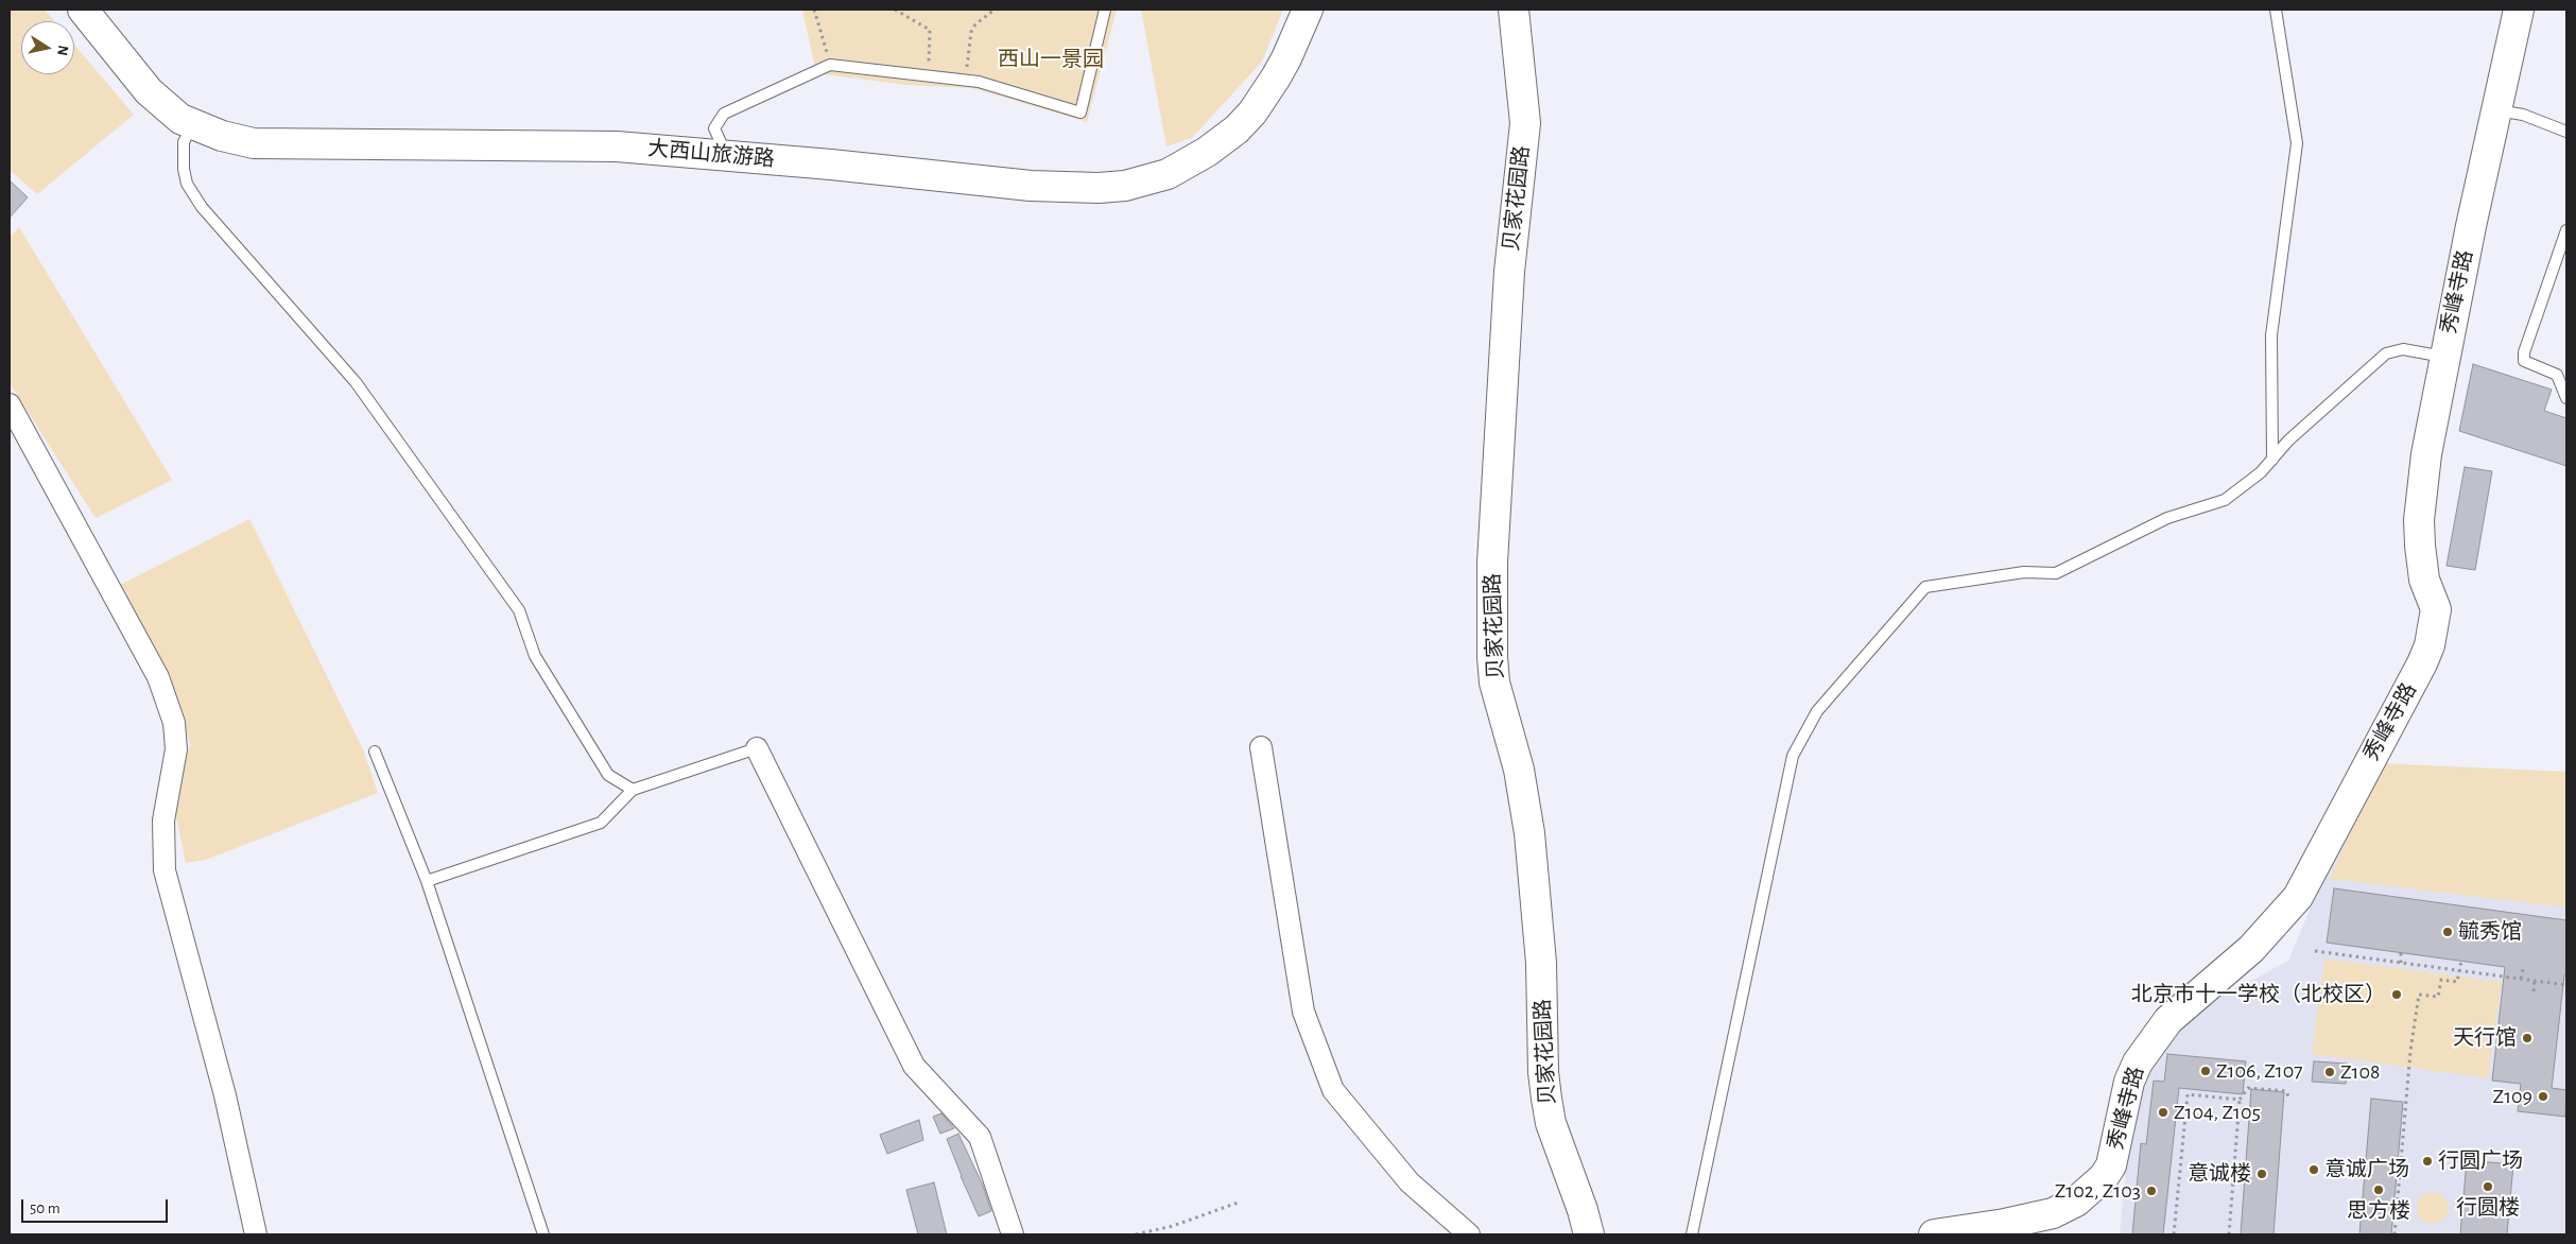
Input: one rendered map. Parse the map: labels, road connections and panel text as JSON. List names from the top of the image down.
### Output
{
  "streets": {
    "street": ["大西山旅游路", "贝家花园路", "秀峰寺路"]
  },
  "parks": ["西山一景园"],
  "places": [
    "毓秀馆",
    "北京市十一学校（北校区）",
    "天行馆",
    "Z106, Z107",
    "Z108",
    "Z109",
    "Z104, Z105",
    "行圆广场",
    "意诚广场",
    "意诚楼",
    "行圆楼",
    "思方楼",
    "Z102, Z103"
  ],
  "scale_bar": "50 m",
  "north": "right"
}
